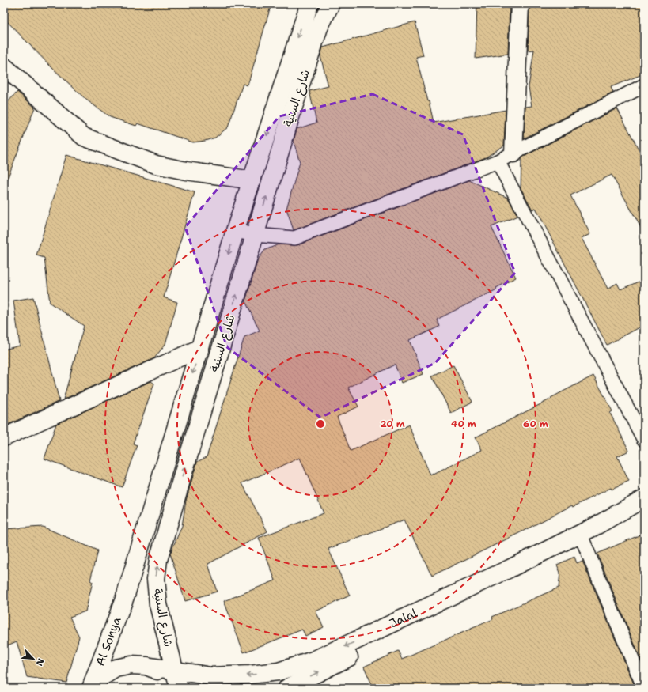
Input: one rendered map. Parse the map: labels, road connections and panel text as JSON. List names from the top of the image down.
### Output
{
  "streets": {
    "main road": ["شارع السنية", "Jalal", "Al Sonya"]
  },
  "crossings": [
    ["شارع السنية", "Jalal"],
    ["شارع السنية", "Al Sonya"]
  ],
  "north": "bottom right",
  "rings": ["20 m", "40 m", "60 m"]
}
